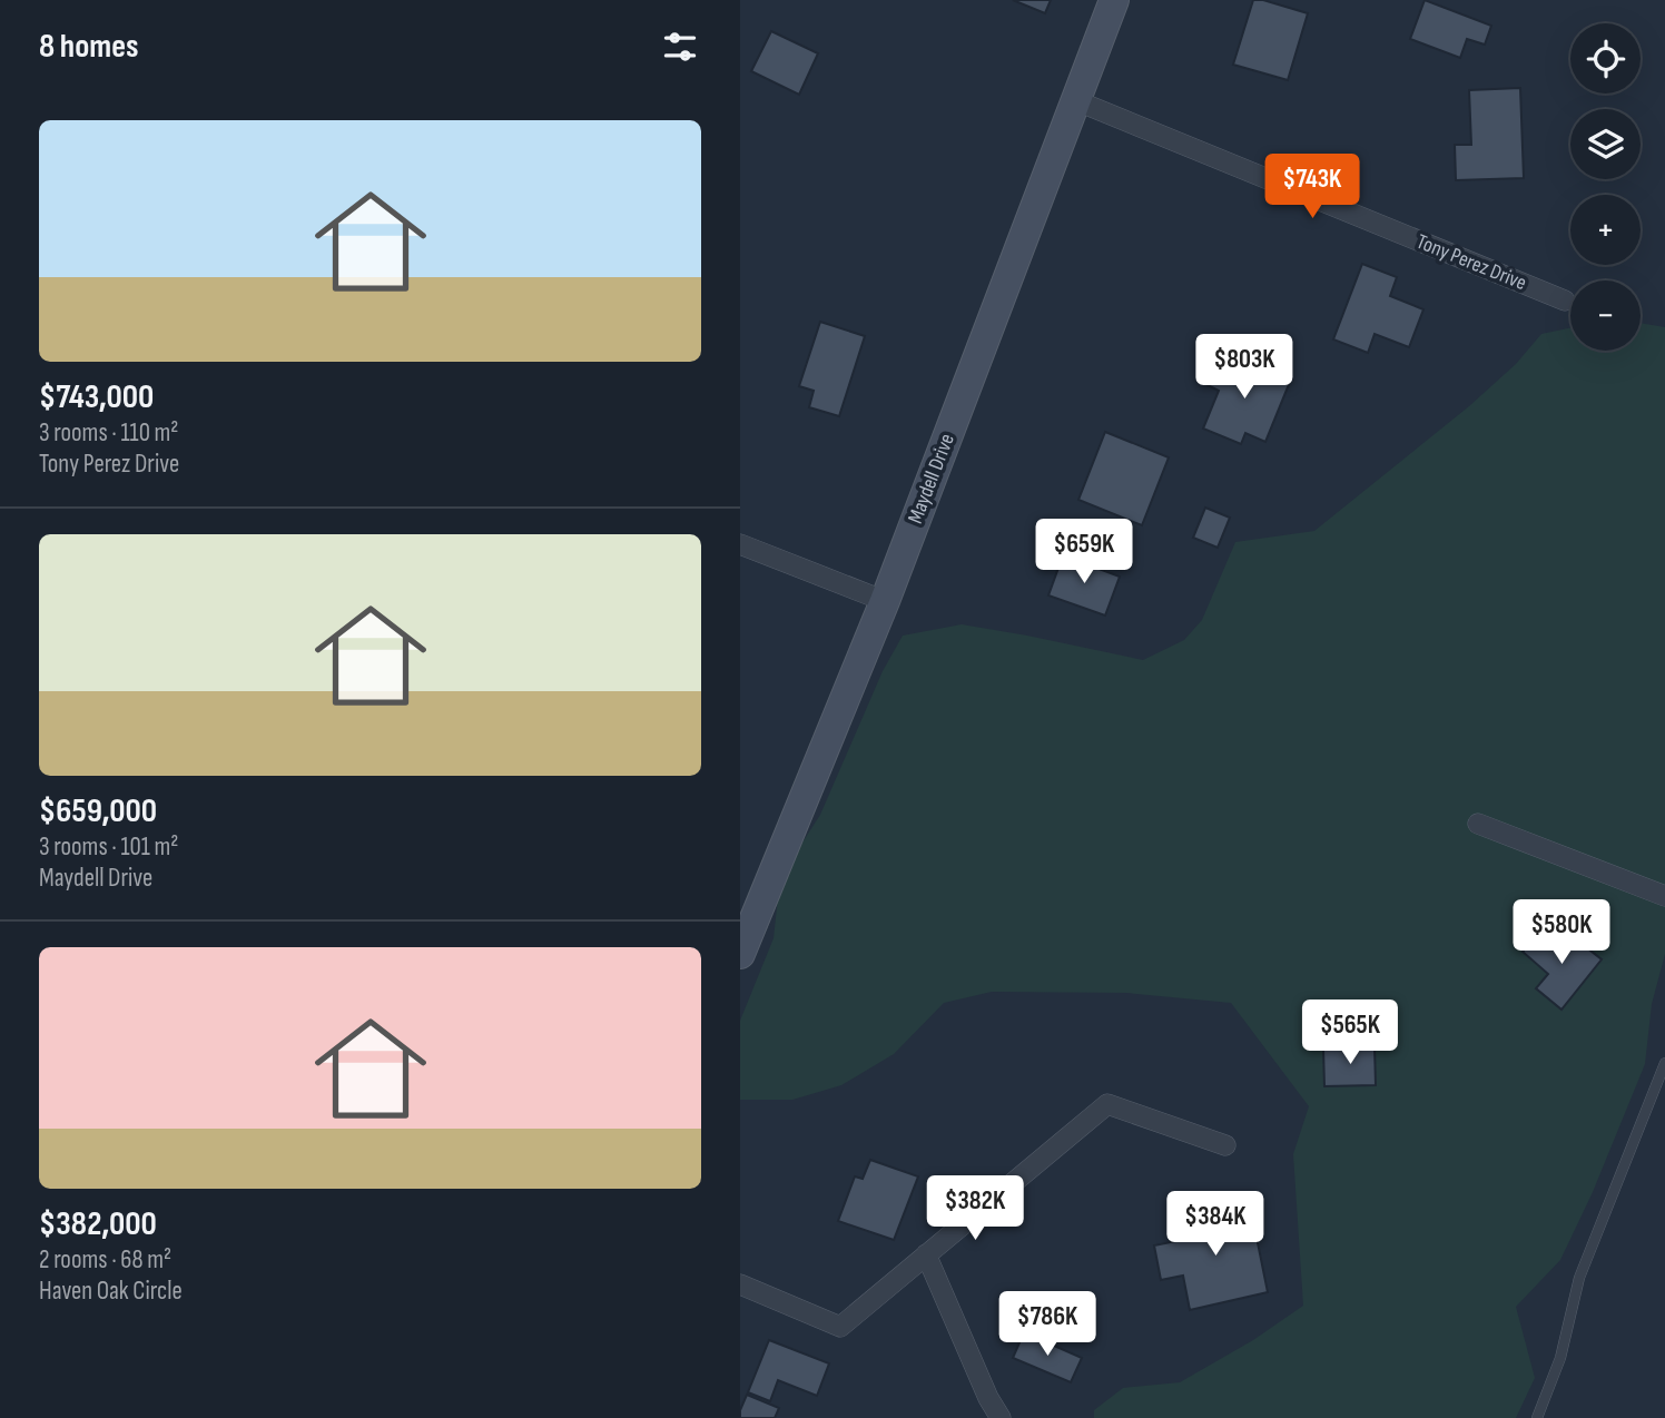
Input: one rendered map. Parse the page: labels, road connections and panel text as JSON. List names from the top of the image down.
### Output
{
  "streets": {
    "street": ["Tony Perez Drive", "Maydell Drive"]
  },
  "crossings": [
    ["Tony Perez Drive", "Maydell Drive"]
  ],
  "page": {
    "heading": "8 homes",
    "map_buttons": ["+", "−"],
    "list": [
      {
        "name": "$743,000",
        "note": "3 rooms · 110 m² · Tony Perez Drive"
      },
      {
        "name": "$659,000",
        "note": "3 rooms · 101 m² · Maydell Drive"
      },
      {
        "name": "$382,000",
        "note": "2 rooms · 68 m² · Haven Oak Circle"
      }
    ],
    "price": [
      "$743K",
      "$803K",
      "$659K",
      "$580K",
      "$565K",
      "$382K",
      "$384K",
      "$786K"
    ]
  }
}
